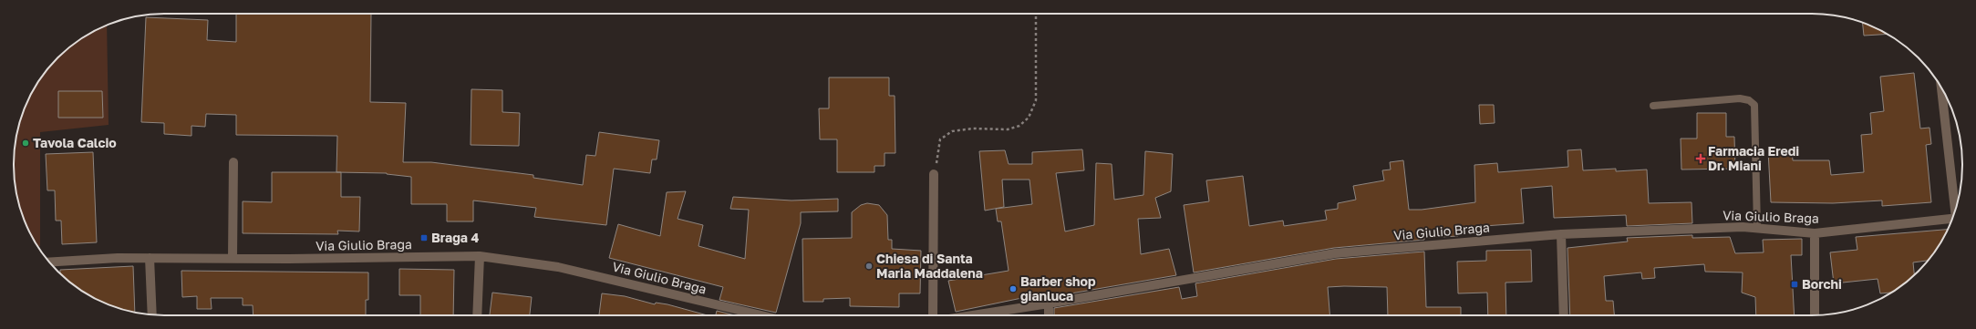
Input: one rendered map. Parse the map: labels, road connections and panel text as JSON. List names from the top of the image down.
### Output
{
  "streets": {
    "street": ["Via Giulio Braga"]
  },
  "places": {
    "other": ["Tavola Calcio", "Chiesa di Santa Maria Maddalena", "Barber shop gianluca"],
    "health": ["Farmacia Eredi Dr. Miani"],
    "transit": ["Braga 4", "Borchi"]
  }
}
